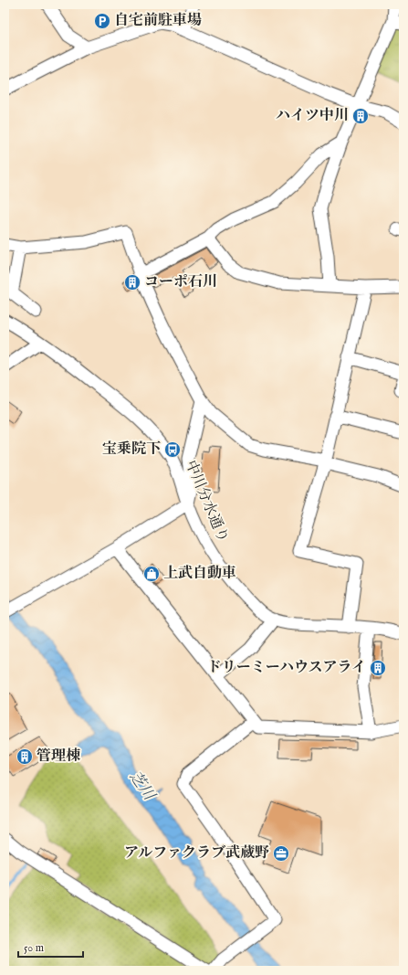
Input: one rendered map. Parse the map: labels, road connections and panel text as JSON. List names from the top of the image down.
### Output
{
  "streets": {
    "street": ["中川分水通り"]
  },
  "water": ["芝川"],
  "places": {
    "parking": ["自宅前駐車場"],
    "building": [
      "ハイツ中川",
      "コーポ石川",
      "ドリーミーハウスアライ",
      "管理棟"
    ],
    "bus stop": ["宝乗院下"],
    "shop": ["上武自動車"],
    "office": ["アルファクラブ武蔵野"]
  },
  "scale_bar": "50 m"
}
